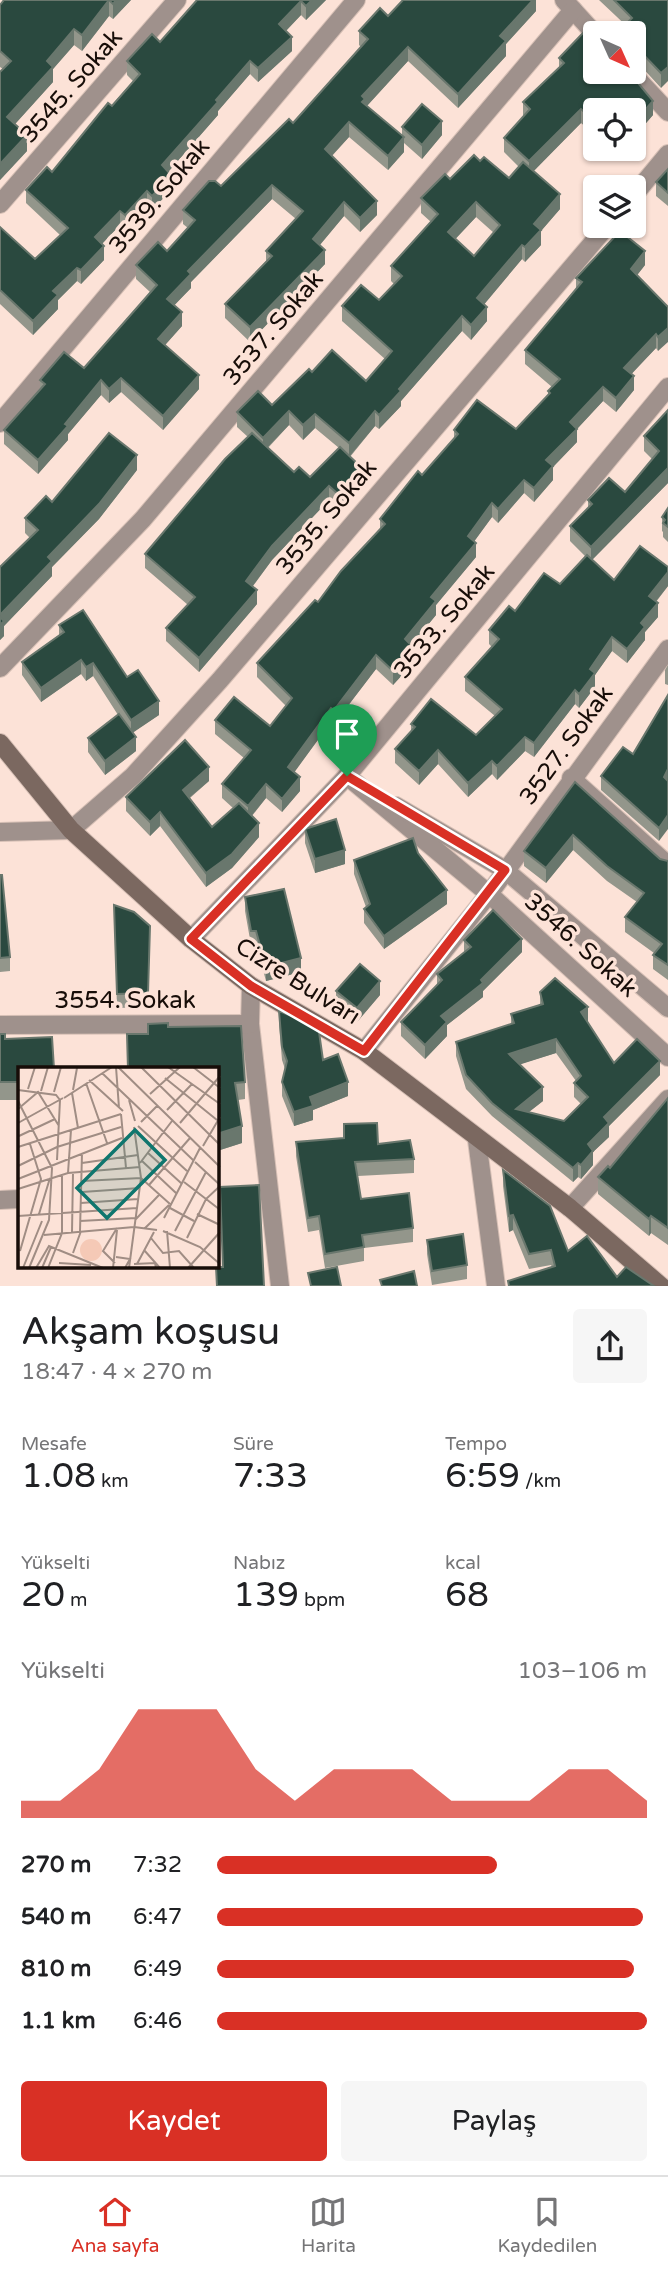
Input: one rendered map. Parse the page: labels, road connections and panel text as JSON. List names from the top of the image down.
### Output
{
  "streets": {
    "main road": ["Cizre Bulvarı"],
    "street": [
      "3545. Sokak",
      "3539. Sokak",
      "3537. Sokak",
      "3535. Sokak",
      "3533. Sokak",
      "3527. Sokak",
      "3546. Sokak",
      "3554. Sokak"
    ]
  },
  "crossings": [
    ["3535. Sokak", "Cizre Bulvarı"],
    ["3533. Sokak", "3546. Sokak"],
    ["3533. Sokak", "Cizre Bulvarı"],
    ["3527. Sokak", "3546. Sokak"],
    ["3527. Sokak", "Cizre Bulvarı"]
  ],
  "north": "bottom right",
  "page": {
    "heading": ["Akşam koşusu", "18:47 · 4 × 270 m"],
    "stats": [
      ["Mesafe", "1.08 km"],
      ["Süre", "7:33"],
      ["Tempo", "6:59 /km"],
      ["Yükselti", "20 m"],
      ["Nabız", "139 bpm"],
      ["kcal", "68"]
    ],
    "chart": ["Yükselti", "103–106 m"],
    "list": [
      {
        "name": "270 m",
        "note": "7:32"
      },
      {
        "name": "540 m",
        "note": "6:47"
      },
      {
        "name": "810 m",
        "note": "6:49"
      },
      {
        "name": "1.1 km",
        "note": "6:46"
      }
    ],
    "buttons": ["Kaydet", "Paylaş"],
    "tabs": ["Ana sayfa", "Harita", "Kaydedilen"]
  }
}
